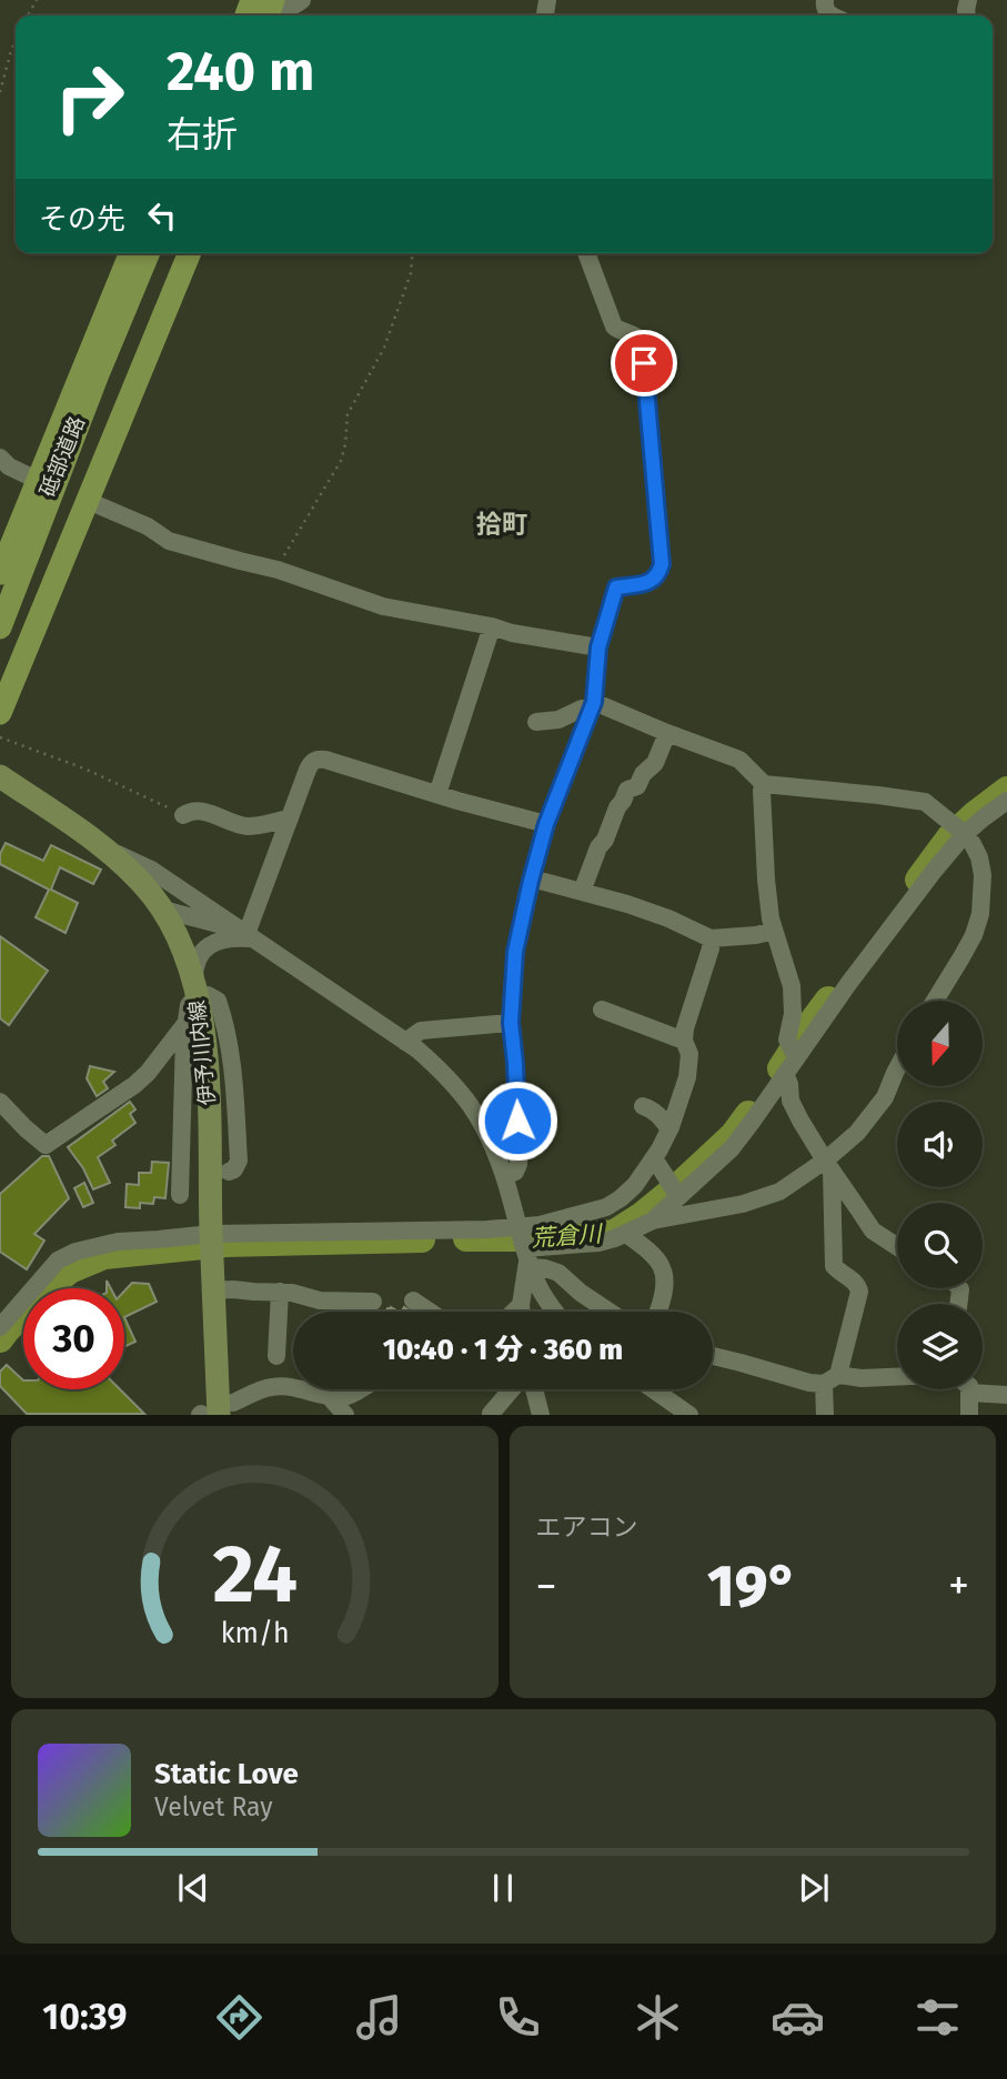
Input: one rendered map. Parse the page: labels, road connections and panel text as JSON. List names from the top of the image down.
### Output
{
  "streets": {
    "highway": ["砥部道路"],
    "main road": ["伊予川内線"]
  },
  "districts": ["拾町"],
  "water": ["荒倉川"],
  "north": "bottom",
  "page": {
    "turn": ["240 m", "右折"],
    "then": "その先",
    "limit": "30",
    "trip": "10:40 · 1 分 · 360 m",
    "tile": "エアコン",
    "heat": ["−", "19°", "+"],
    "song": ["Static Love", "Velvet Ray"],
    "tabs": "10:39",
    "gauge": ["24", "km/h"]
  }
}
